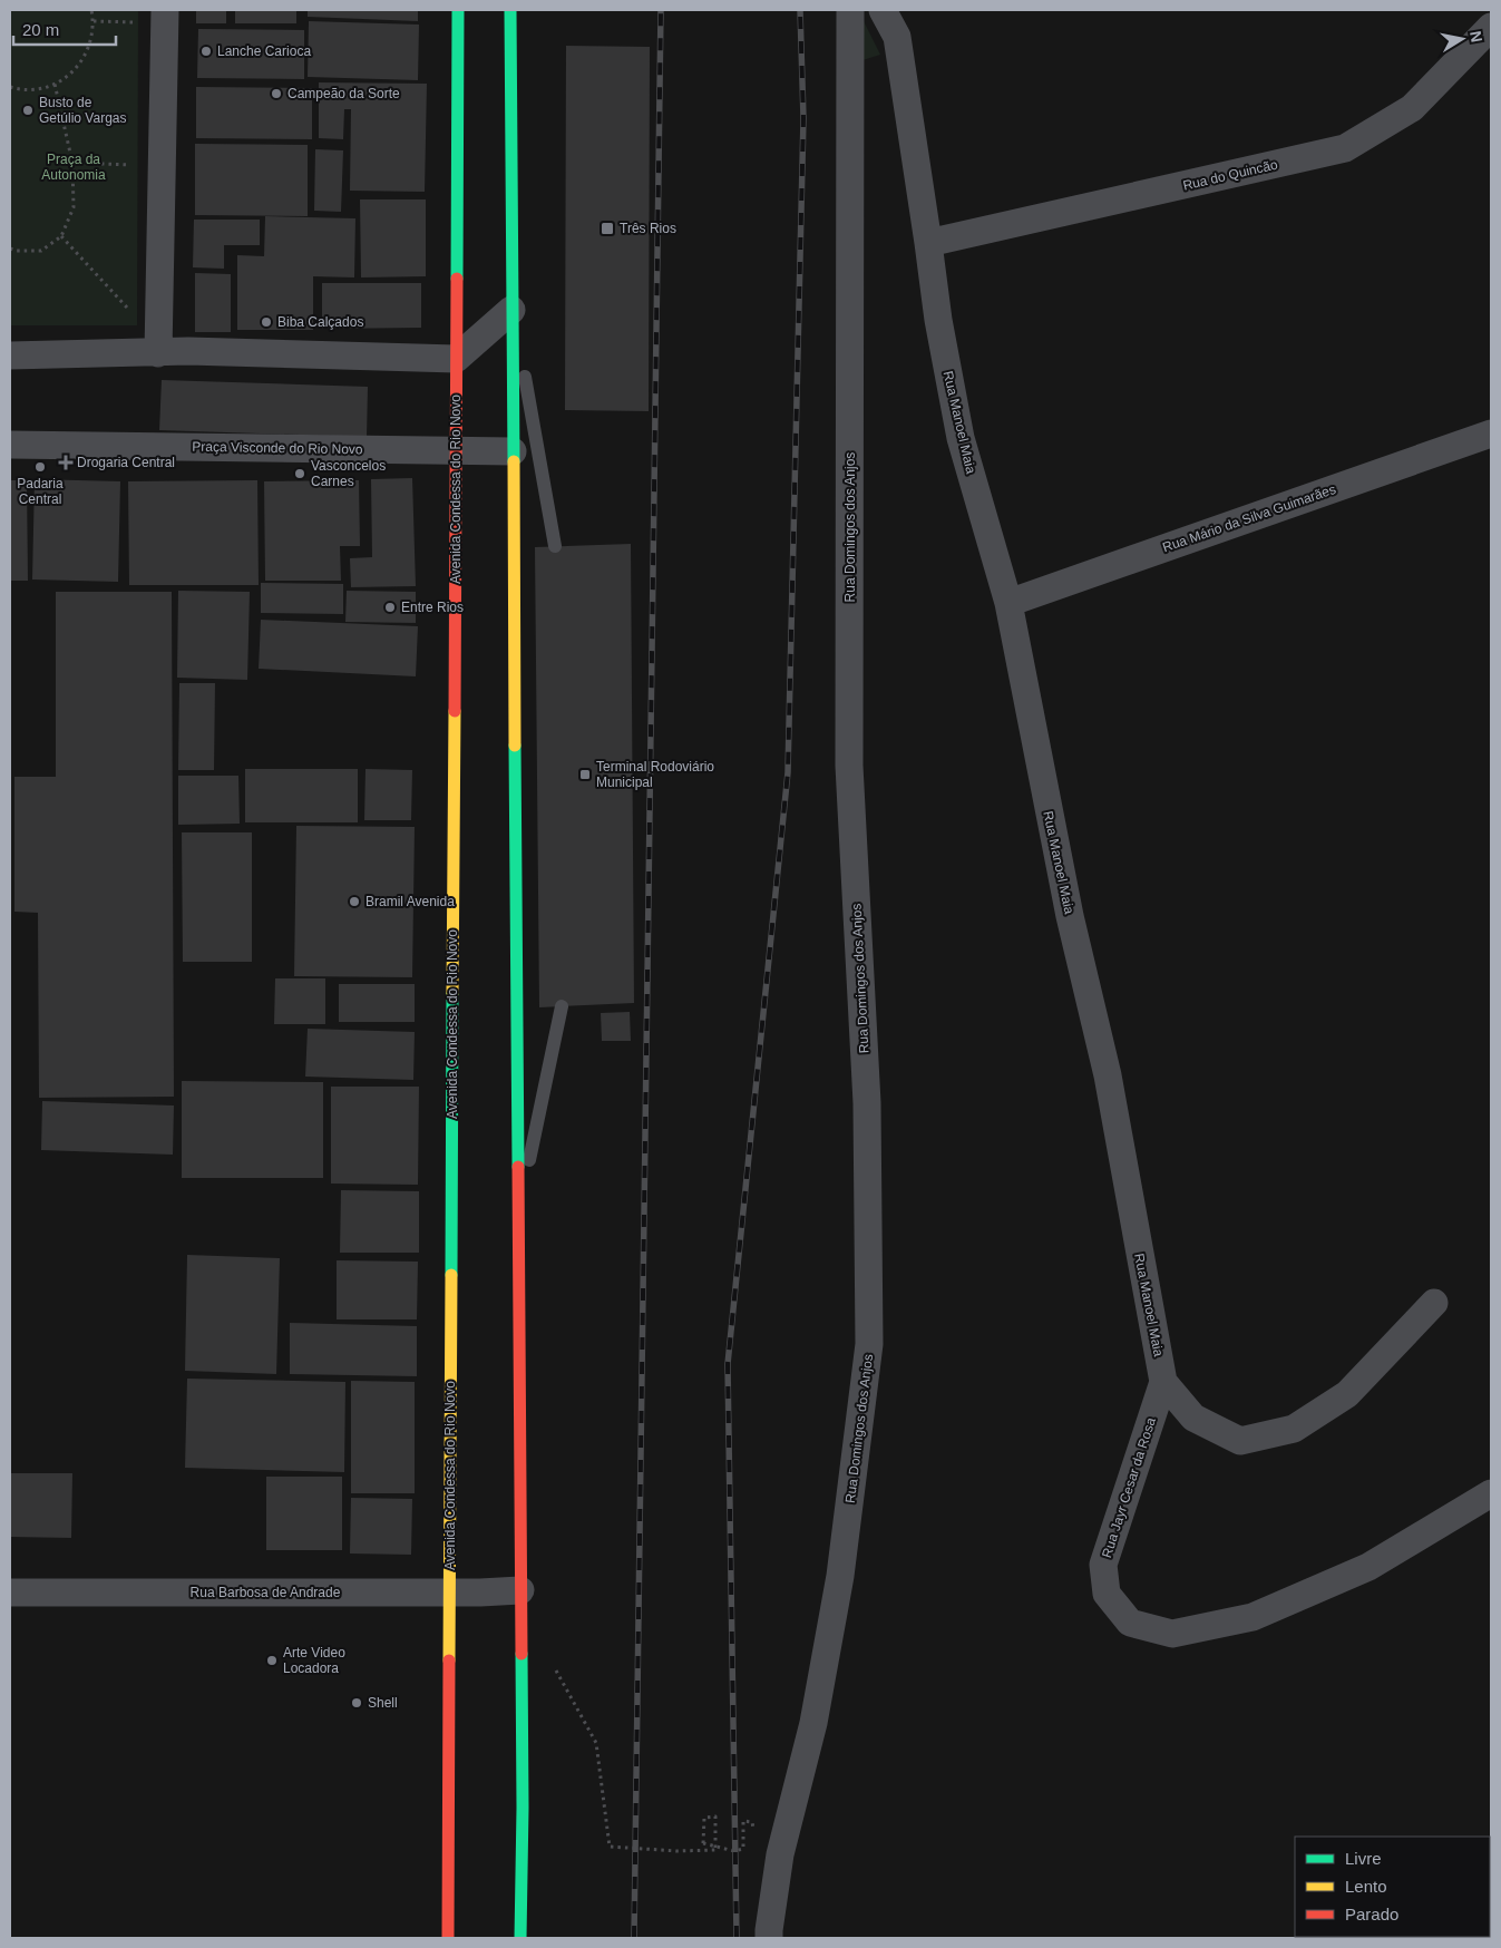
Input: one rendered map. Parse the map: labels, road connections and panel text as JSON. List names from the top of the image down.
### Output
{
  "streets": {
    "main road": ["Avenida Condessa do Rio Novo"],
    "street": [
      "Rua do Quincão",
      "Rua Manoel Maia",
      "Praça Visconde do Rio Novo",
      "Rua Mário da Silva Guimarães",
      "Rua Domingos dos Anjos",
      "Rua Jayr Cesar da Rosa",
      "Rua Barbosa de Andrade"
    ]
  },
  "crossings": [
    ["Rua do Quincão", "Rua Manoel Maia"],
    ["Rua Manoel Maia", "Rua Mário da Silva Guimarães"],
    ["Rua Manoel Maia", "Rua Jayr Cesar da Rosa"],
    ["Praça Visconde do Rio Novo", "Avenida Condessa do Rio Novo"],
    ["Avenida Condessa do Rio Novo", "Rua Barbosa de Andrade"]
  ],
  "parks": ["Praça da Autonomia"],
  "places": {
    "other": [
      "Lanche Carioca",
      "Campeão da Sorte",
      "Busto de Getúlio Vargas",
      "Biba Calçados",
      "Padaria Central",
      "Vasconcelos Carnes",
      "Entre Rios",
      "Bramil Avenida",
      "Arte Video Locadora",
      "Shell"
    ],
    "transit": ["Três Rios", "Terminal Rodoviário Municipal"],
    "health": ["Drogaria Central"]
  },
  "legend": ["Livre", "Lento", "Parado"],
  "scale_bar": "20 m",
  "north": "right"
}
